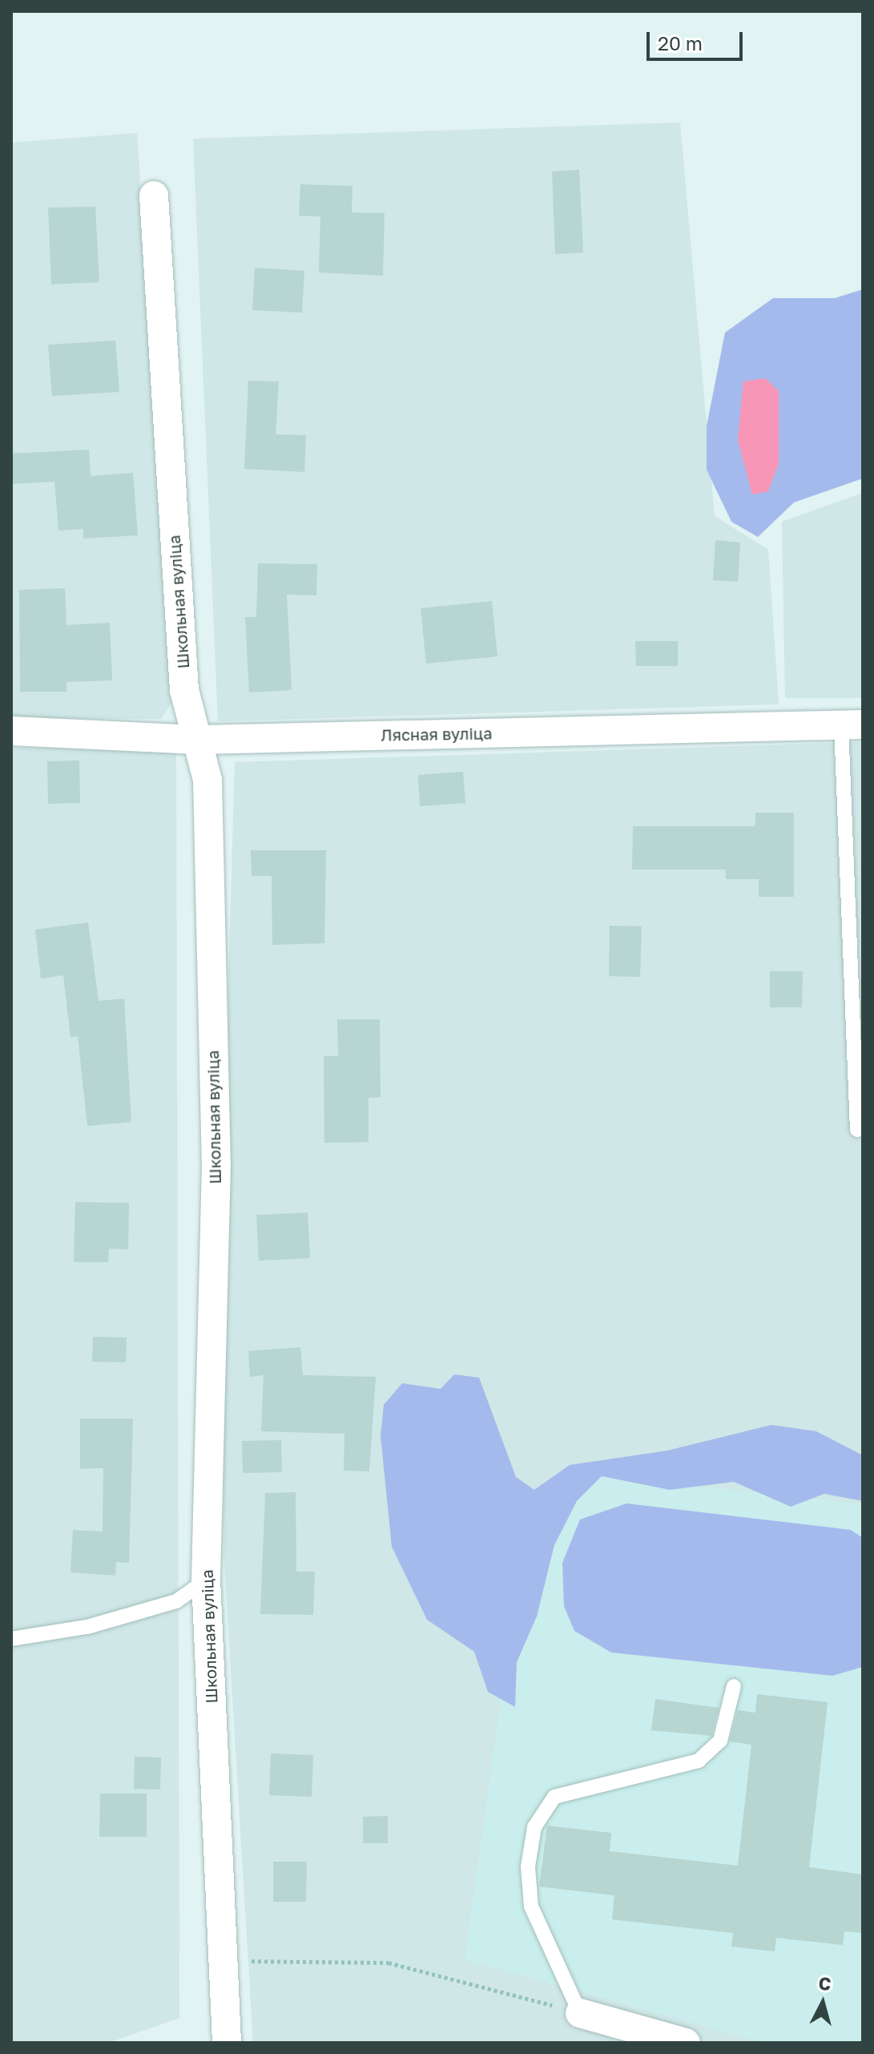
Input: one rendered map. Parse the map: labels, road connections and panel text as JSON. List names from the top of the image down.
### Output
{
  "streets": {
    "street": ["Школьная вуліца", "Лясная вуліца"]
  },
  "crossings": [
    ["Школьная вуліца", "Лясная вуліца"]
  ],
  "scale_bar": "20 m",
  "north": "top"
}
